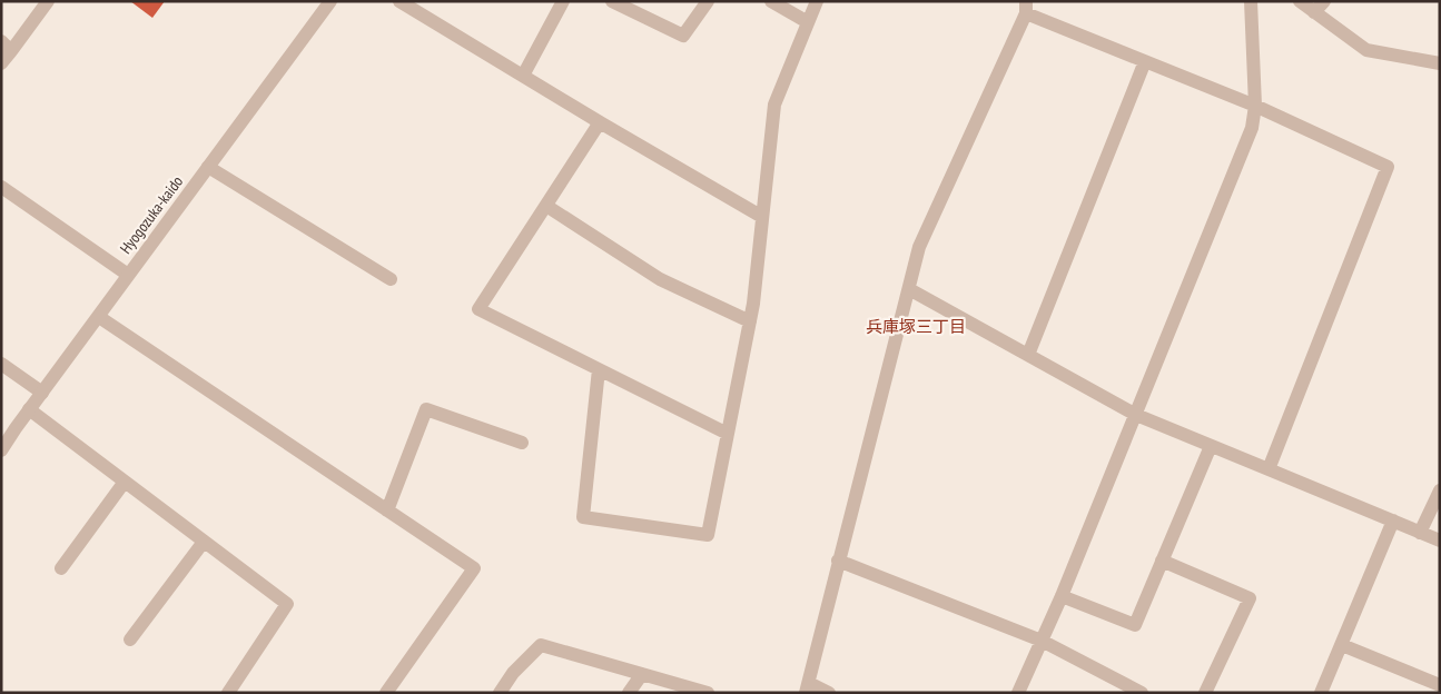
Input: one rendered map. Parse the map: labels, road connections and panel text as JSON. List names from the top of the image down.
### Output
{
  "streets": {
    "street": ["Hyogozuka-kaido"]
  },
  "districts": ["兵庫塚三丁目"]
}
